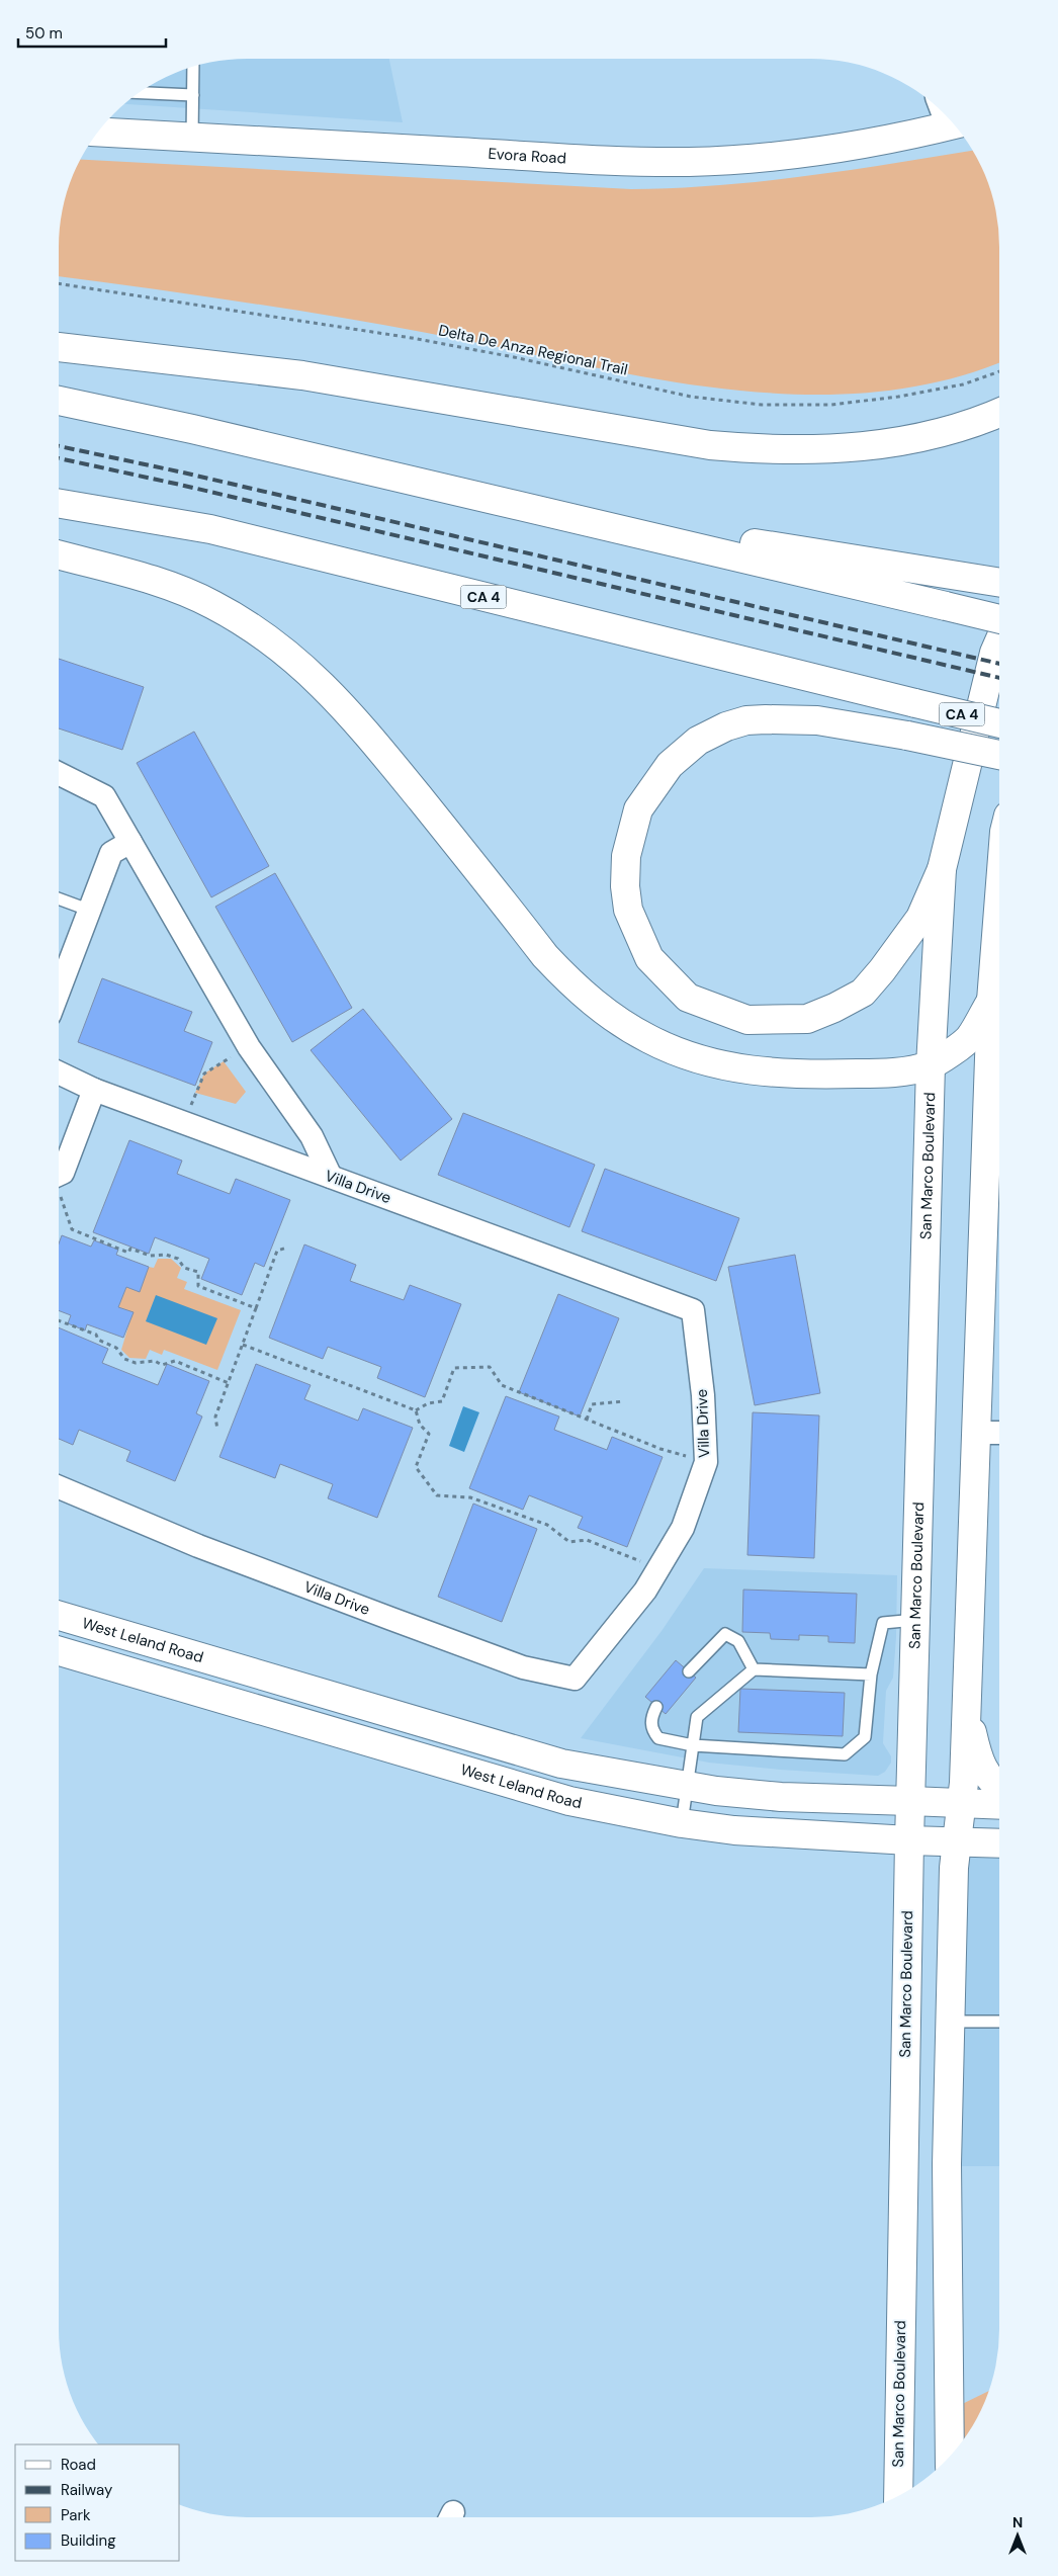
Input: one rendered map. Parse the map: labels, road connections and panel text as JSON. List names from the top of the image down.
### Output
{
  "streets": {
    "main road": [
      "Evora Road",
      "CA 4",
      "San Marco Boulevard",
      "West Leland Road"
    ],
    "street": ["Villa Drive"],
    "path": ["Delta De Anza Regional Trail"]
  },
  "crossings": [
    ["San Marco Boulevard", "West Leland Road"]
  ],
  "legend": [
    "Road",
    "Railway",
    "Park",
    "Building"
  ],
  "scale_bar": "50 m",
  "north": "top"
}
